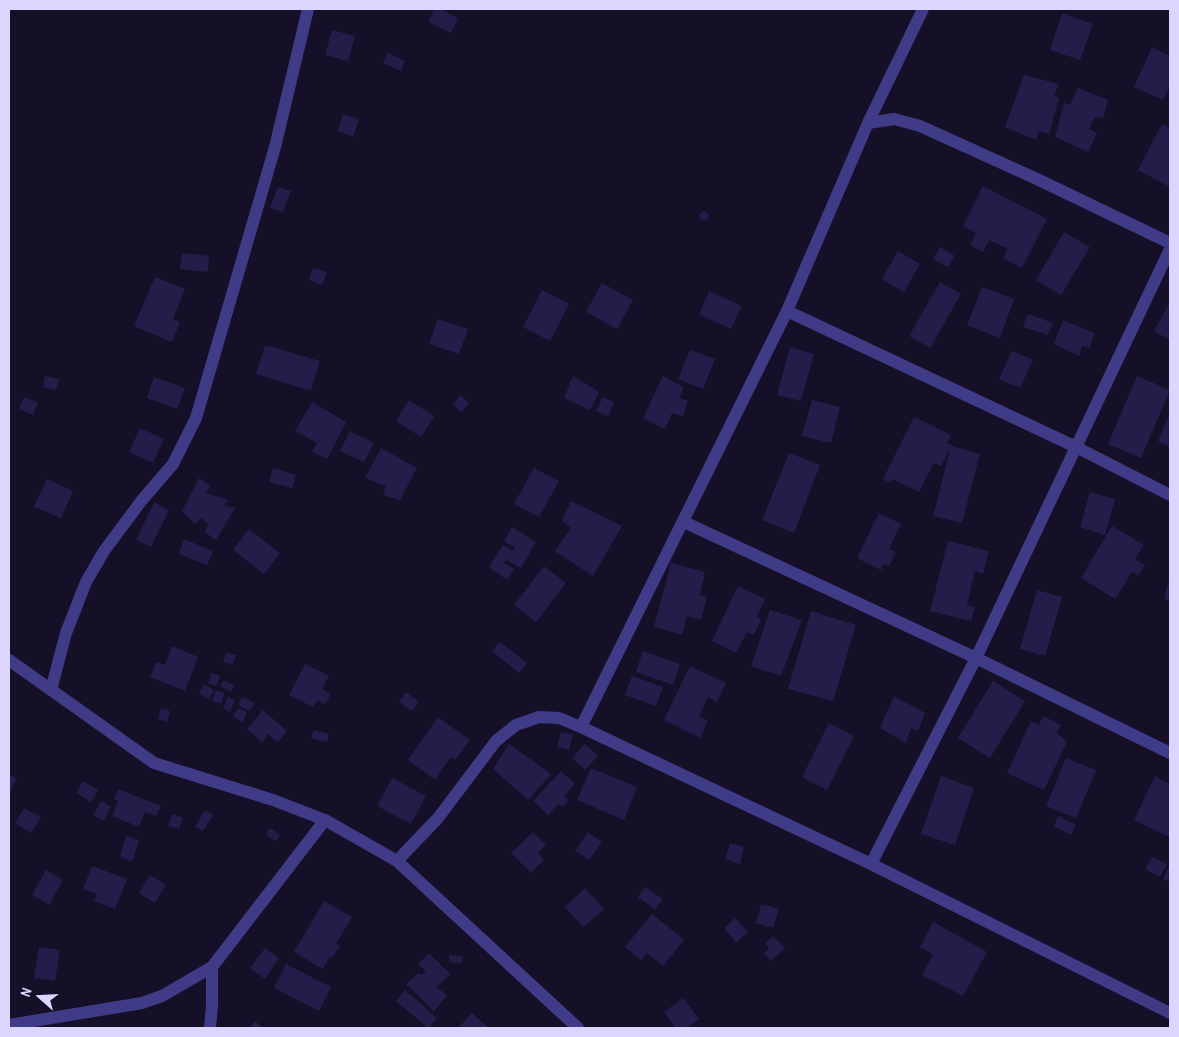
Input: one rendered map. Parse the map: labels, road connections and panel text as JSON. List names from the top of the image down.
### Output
{
  "north": "left"
}
